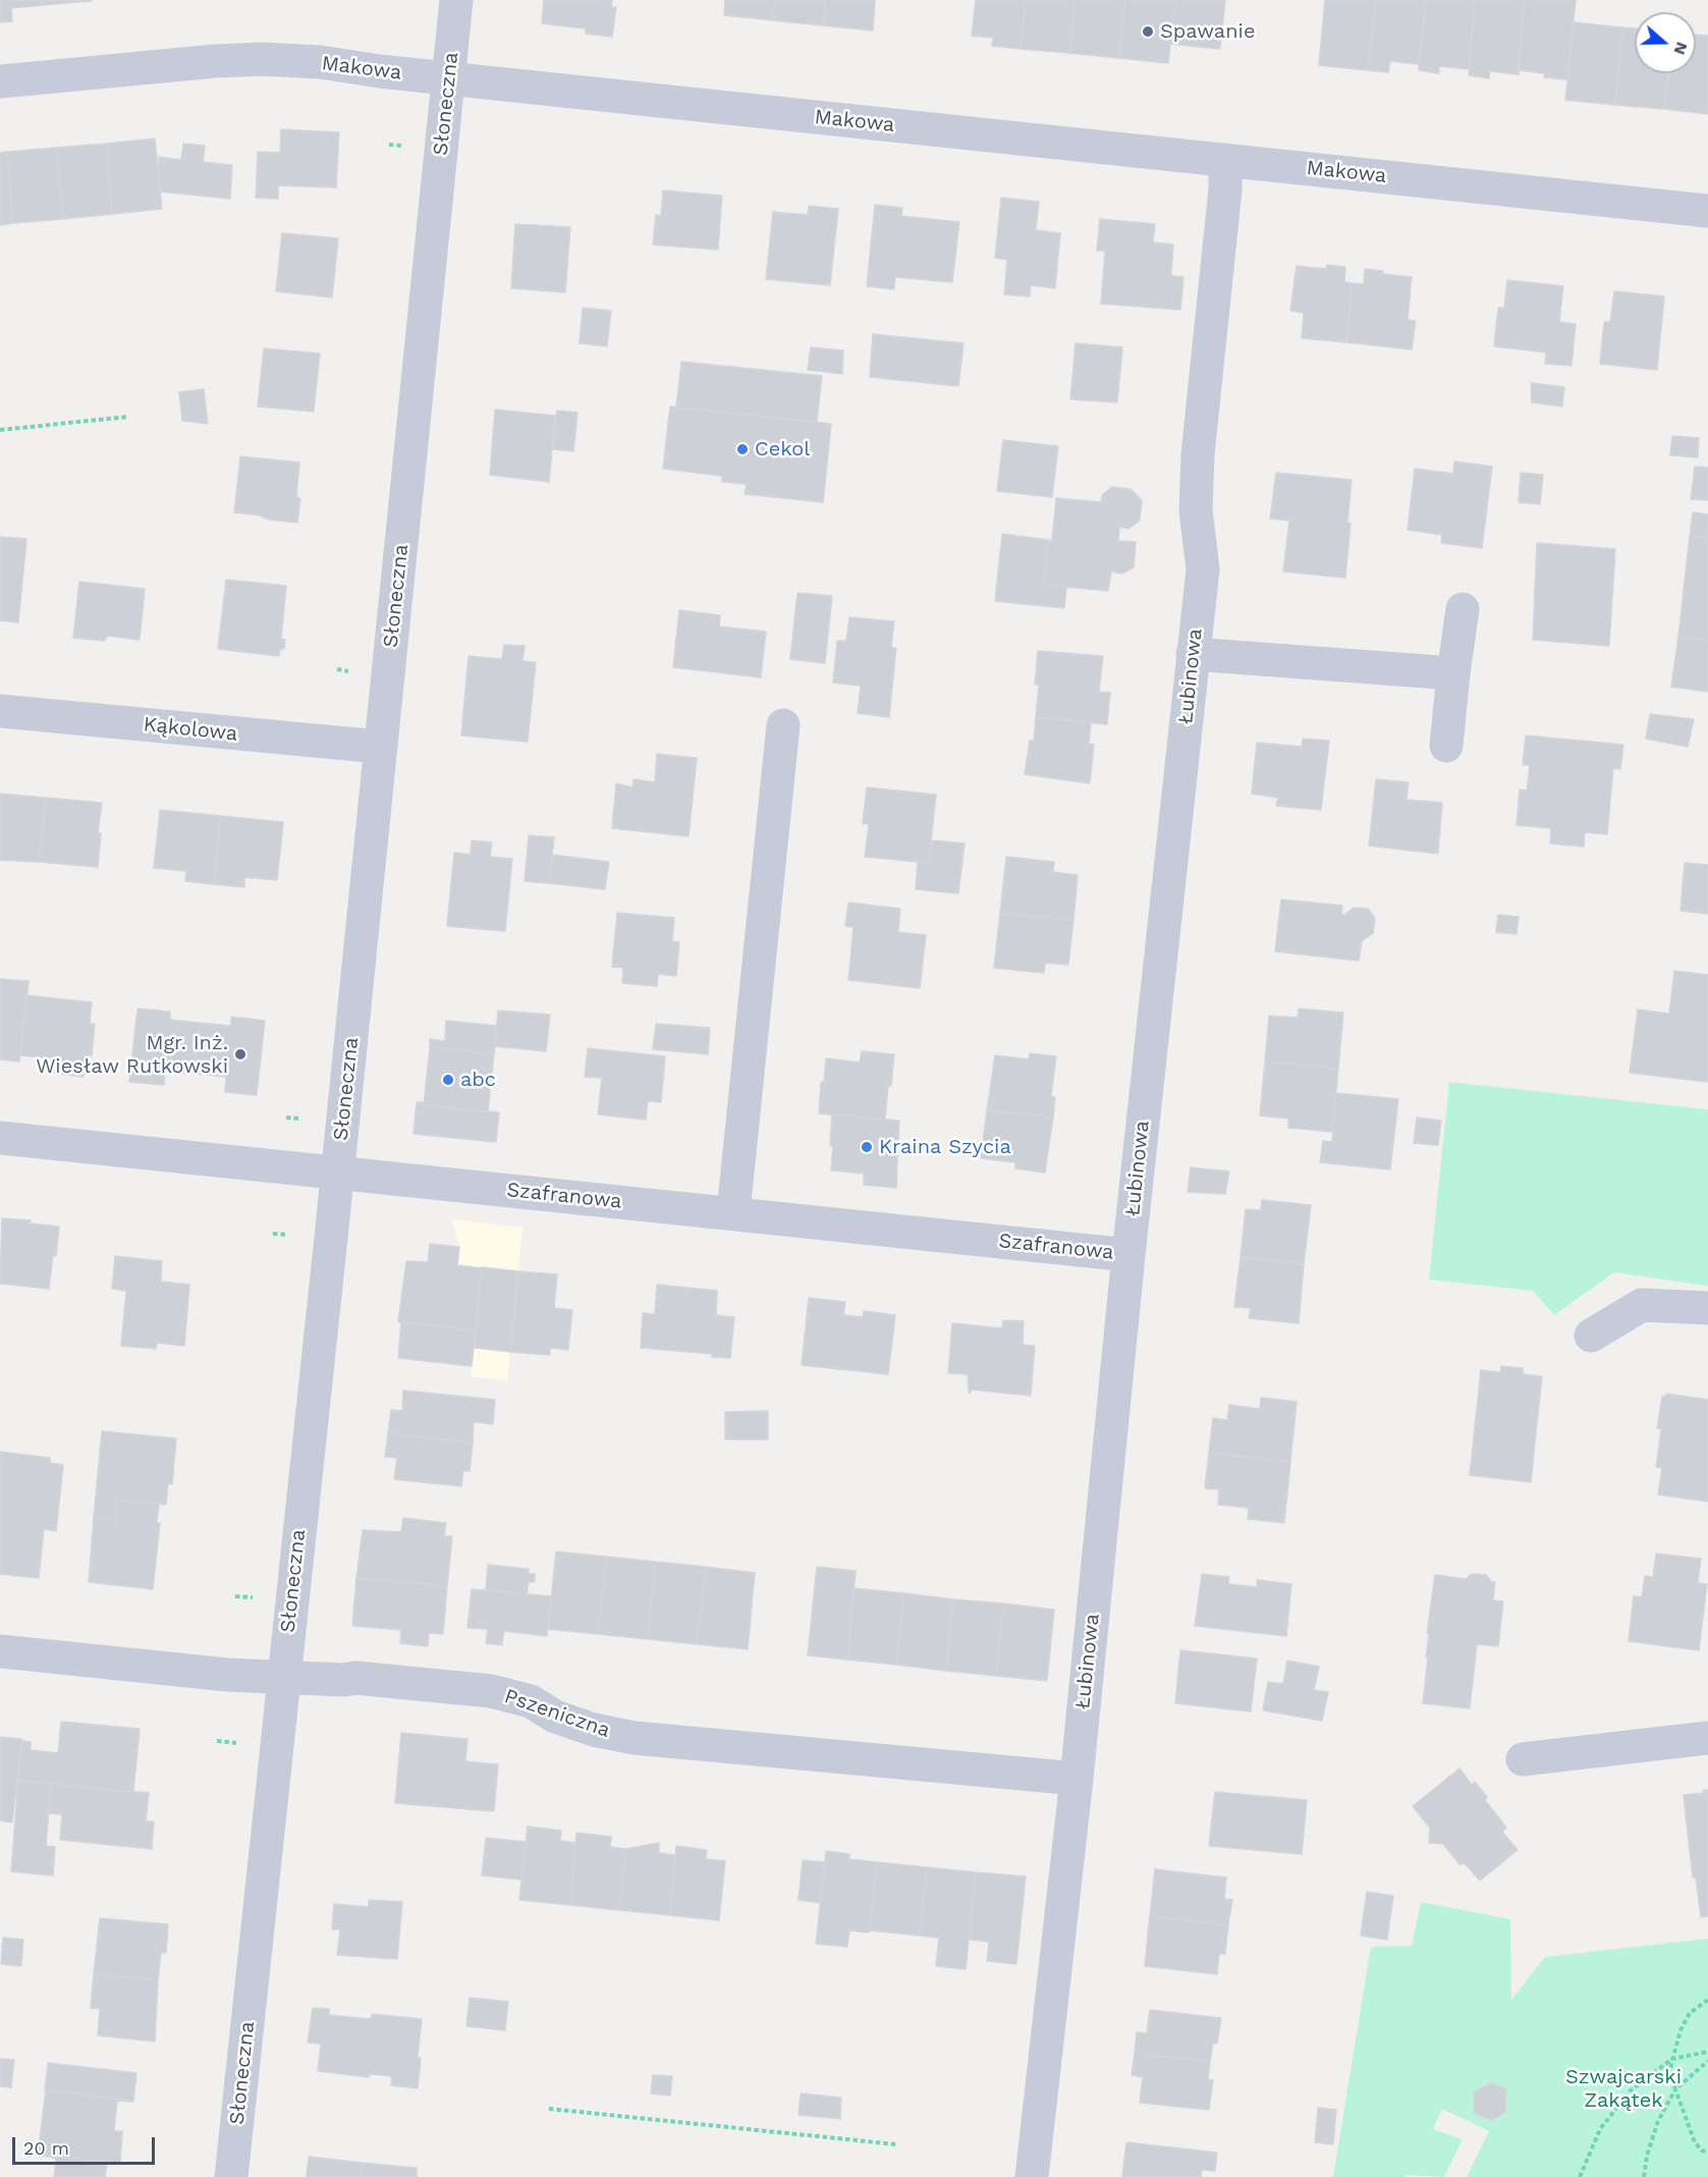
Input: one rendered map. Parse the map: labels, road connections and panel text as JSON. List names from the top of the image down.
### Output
{
  "streets": {
    "street": [
      "Makowa",
      "Słoneczna",
      "Łubinowa",
      "Kąkolowa",
      "Szafranowa",
      "Pszeniczna"
    ]
  },
  "crossings": [
    ["Makowa", "Słoneczna"],
    ["Makowa", "Łubinowa"],
    ["Słoneczna", "Kąkolowa"],
    ["Słoneczna", "Szafranowa"],
    ["Słoneczna", "Pszeniczna"],
    ["Łubinowa", "Szafranowa"],
    ["Łubinowa", "Pszeniczna"]
  ],
  "parks": ["Szwajcarski Zakątek"],
  "places": [
    "Spawanie",
    "Cekol",
    "Mgr. Inż. Wiesław Rutkowski",
    "abc",
    "Kraina Szycia"
  ],
  "scale_bar": "20 m",
  "north": "right"
}
